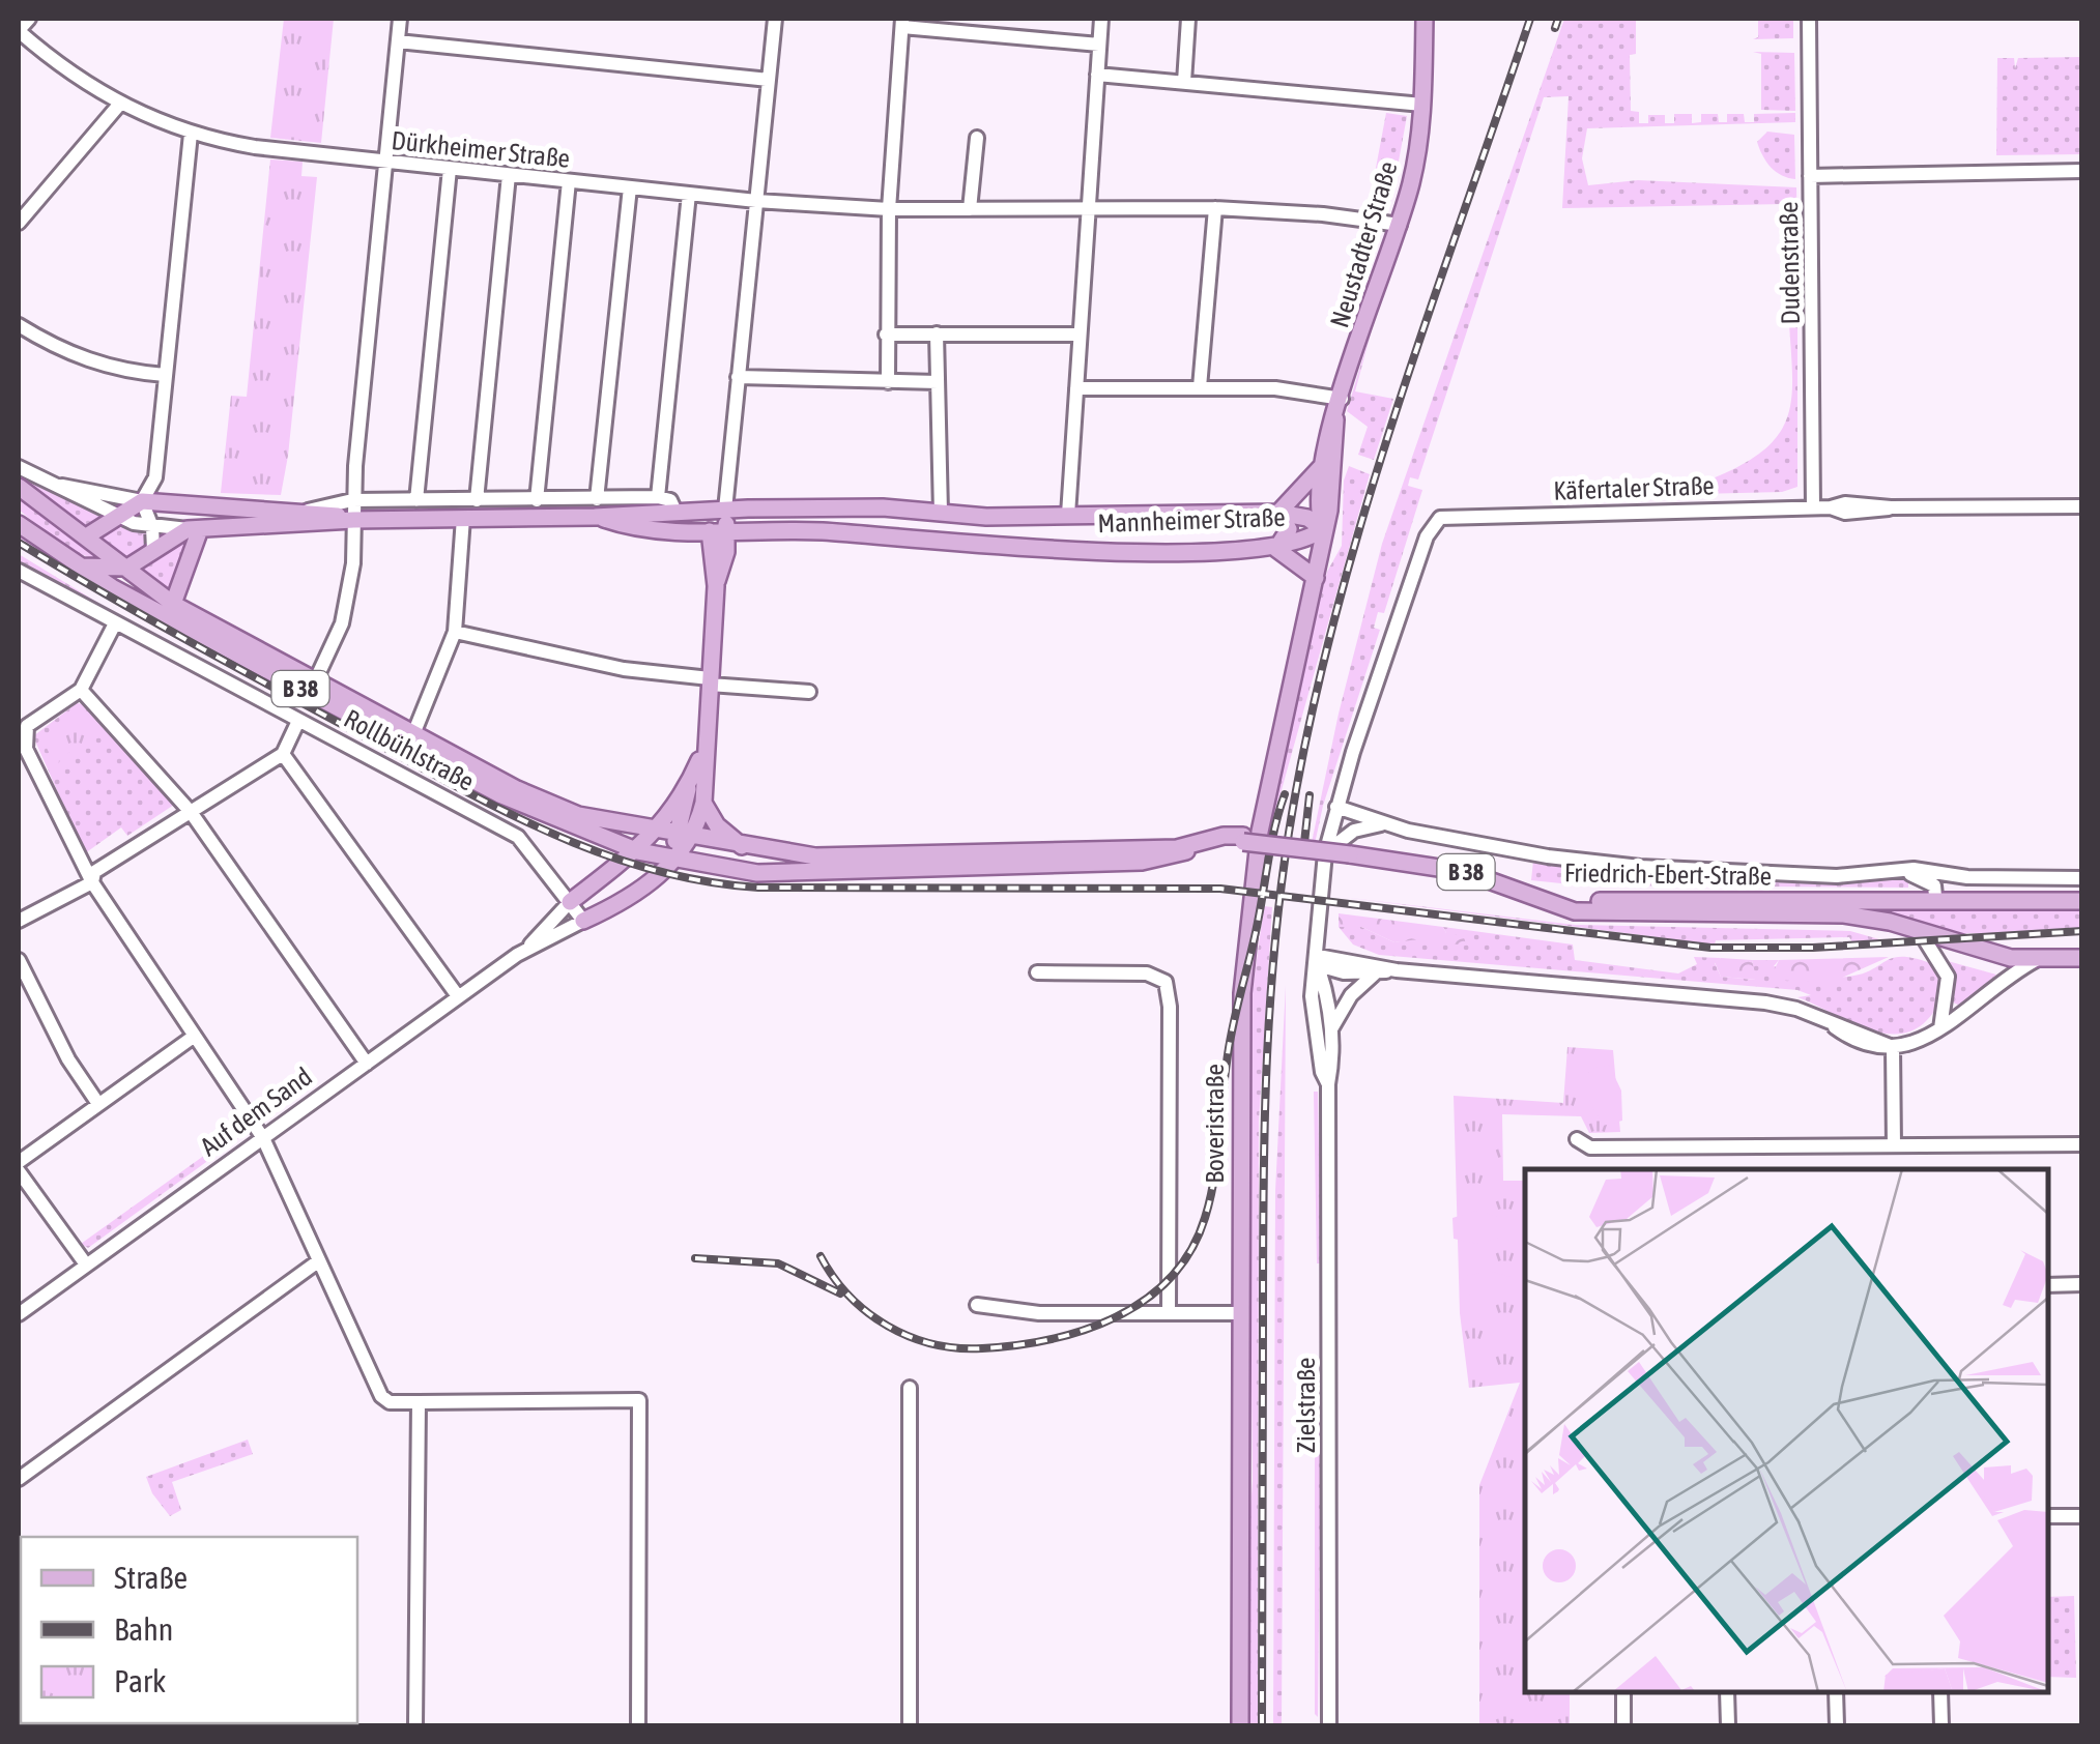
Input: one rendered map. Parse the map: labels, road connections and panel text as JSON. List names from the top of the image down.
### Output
{
  "streets": {
    "main road": [
      "Neustadter Straße",
      "Mannheimer Straße",
      "B 38",
      "Rollbühlstraße",
      "Friedrich-Ebert-Straße",
      "Auf dem Sand",
      "Boveristraße"
    ],
    "street": [
      "Dürkheimer Straße",
      "Dudenstraße",
      "Käfertaler Straße",
      "Zielstraße"
    ]
  },
  "crossings": [
    ["Dürkheimer Straße", "Neustadter Straße"],
    ["Neustadter Straße", "Mannheimer Straße"],
    ["Neustadter Straße", "Boveristraße"],
    ["Dudenstraße", "Käfertaler Straße"],
    ["Käfertaler Straße", "Zielstraße"],
    ["Mannheimer Straße", "Boveristraße"],
    ["B 38", "Rollbühlstraße"],
    ["B 38", "Friedrich-Ebert-Straße"],
    ["Rollbühlstraße", "Auf dem Sand"],
    ["Friedrich-Ebert-Straße", "Zielstraße"]
  ],
  "legend": ["Straße", "Bahn", "Park"]
}
